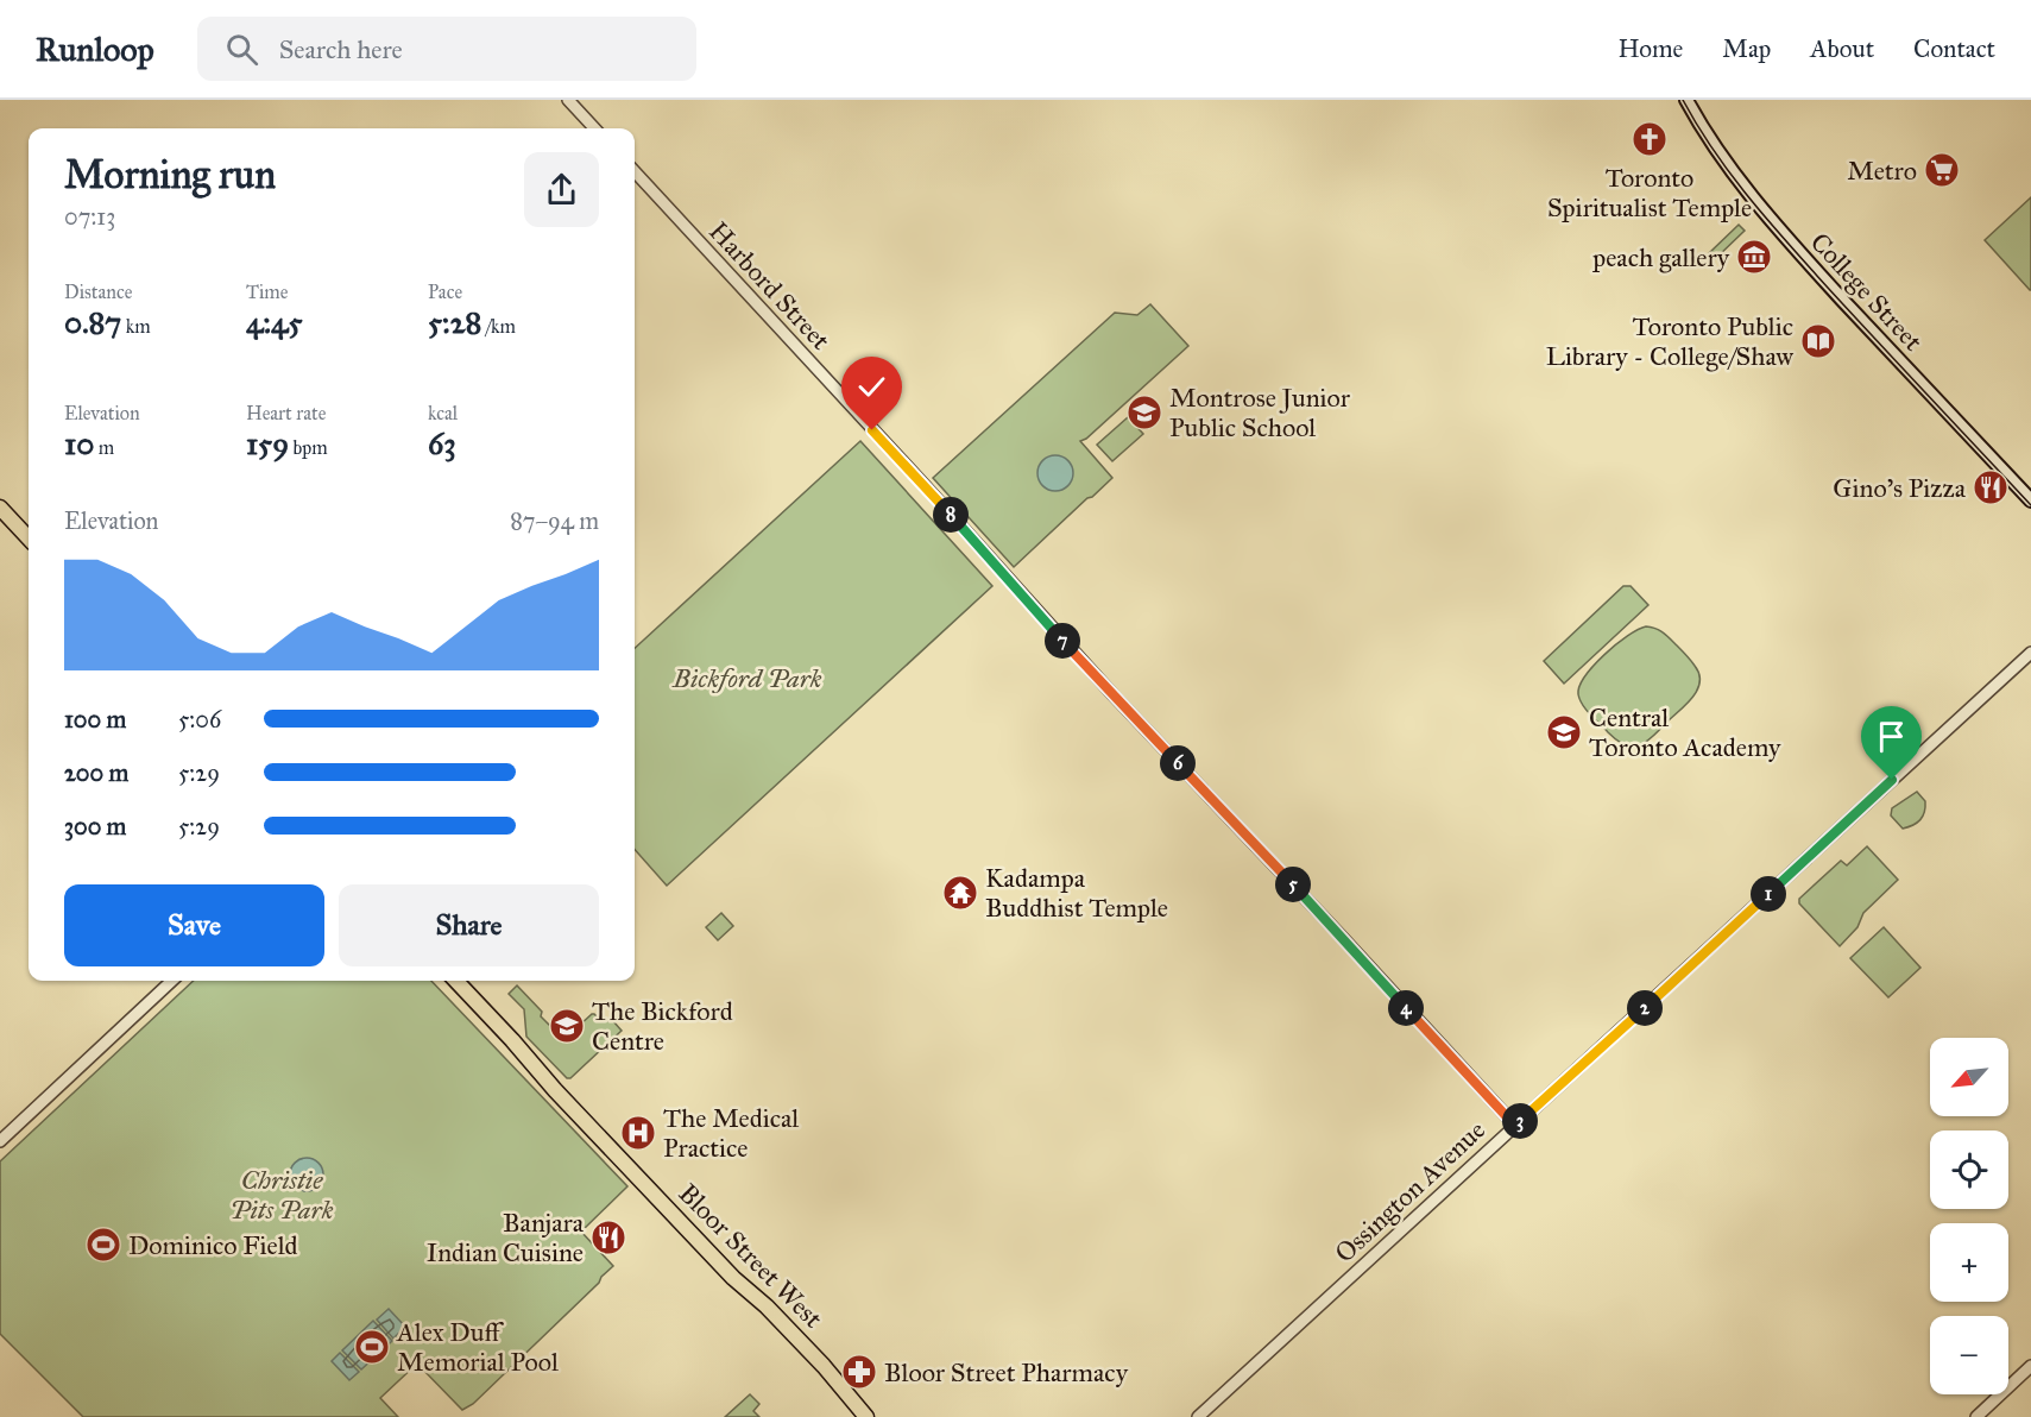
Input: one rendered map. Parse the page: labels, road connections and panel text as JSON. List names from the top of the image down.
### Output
{
  "streets": {
    "main road": ["College Street", "Bloor Street West"],
    "street": ["Harbord Street", "Ossington Avenue"]
  },
  "crossings": [
    ["Harbord Street", "Ossington Avenue"]
  ],
  "parks": ["Bickford Park", "Christie Pits Park"],
  "places": {
    "church": ["Toronto Spiritualist Temple"],
    "supermarket": ["Metro"],
    "museum": ["peach gallery"],
    "library": ["Toronto Public Library - College/Shaw"],
    "school or university": ["Montrose Junior Public School", "Central Toronto Academy", "The Bickford Centre"],
    "restaurant": ["Gino's Pizza", "Banjara Indian Cuisine"],
    "temple": ["Kadampa Buddhist Temple"],
    "hospital": ["The Medical Practice"],
    "sports": ["Dominico Field", "Alex Duff Memorial Pool"],
    "pharmacy": ["Bloor Street Pharmacy"]
  },
  "north": "bottom left",
  "page": {
    "header": "Runloop",
    "search": "Search here",
    "nav": [
      "Home",
      "Map",
      "About",
      "Contact"
    ],
    "heading": ["Morning run", "07:13"],
    "stats": [
      ["Distance", "0.87 km"],
      ["Time", "4:45"],
      ["Pace", "5:28 /km"],
      ["Elevation", "10 m"],
      ["Heart rate", "159 bpm"],
      ["kcal", "63"]
    ],
    "chart": ["Elevation", "87–94 m"],
    "pins": [
      "8",
      "7",
      "6",
      "5",
      "1",
      "2",
      "4",
      "3"
    ],
    "list": [
      {
        "name": "100 m",
        "note": "5:06"
      },
      {
        "name": "200 m",
        "note": "5:29"
      },
      {
        "name": "300 m",
        "note": "5:29"
      }
    ],
    "buttons": ["Save", "Share"],
    "map_buttons": ["+", "−"]
  }
}
